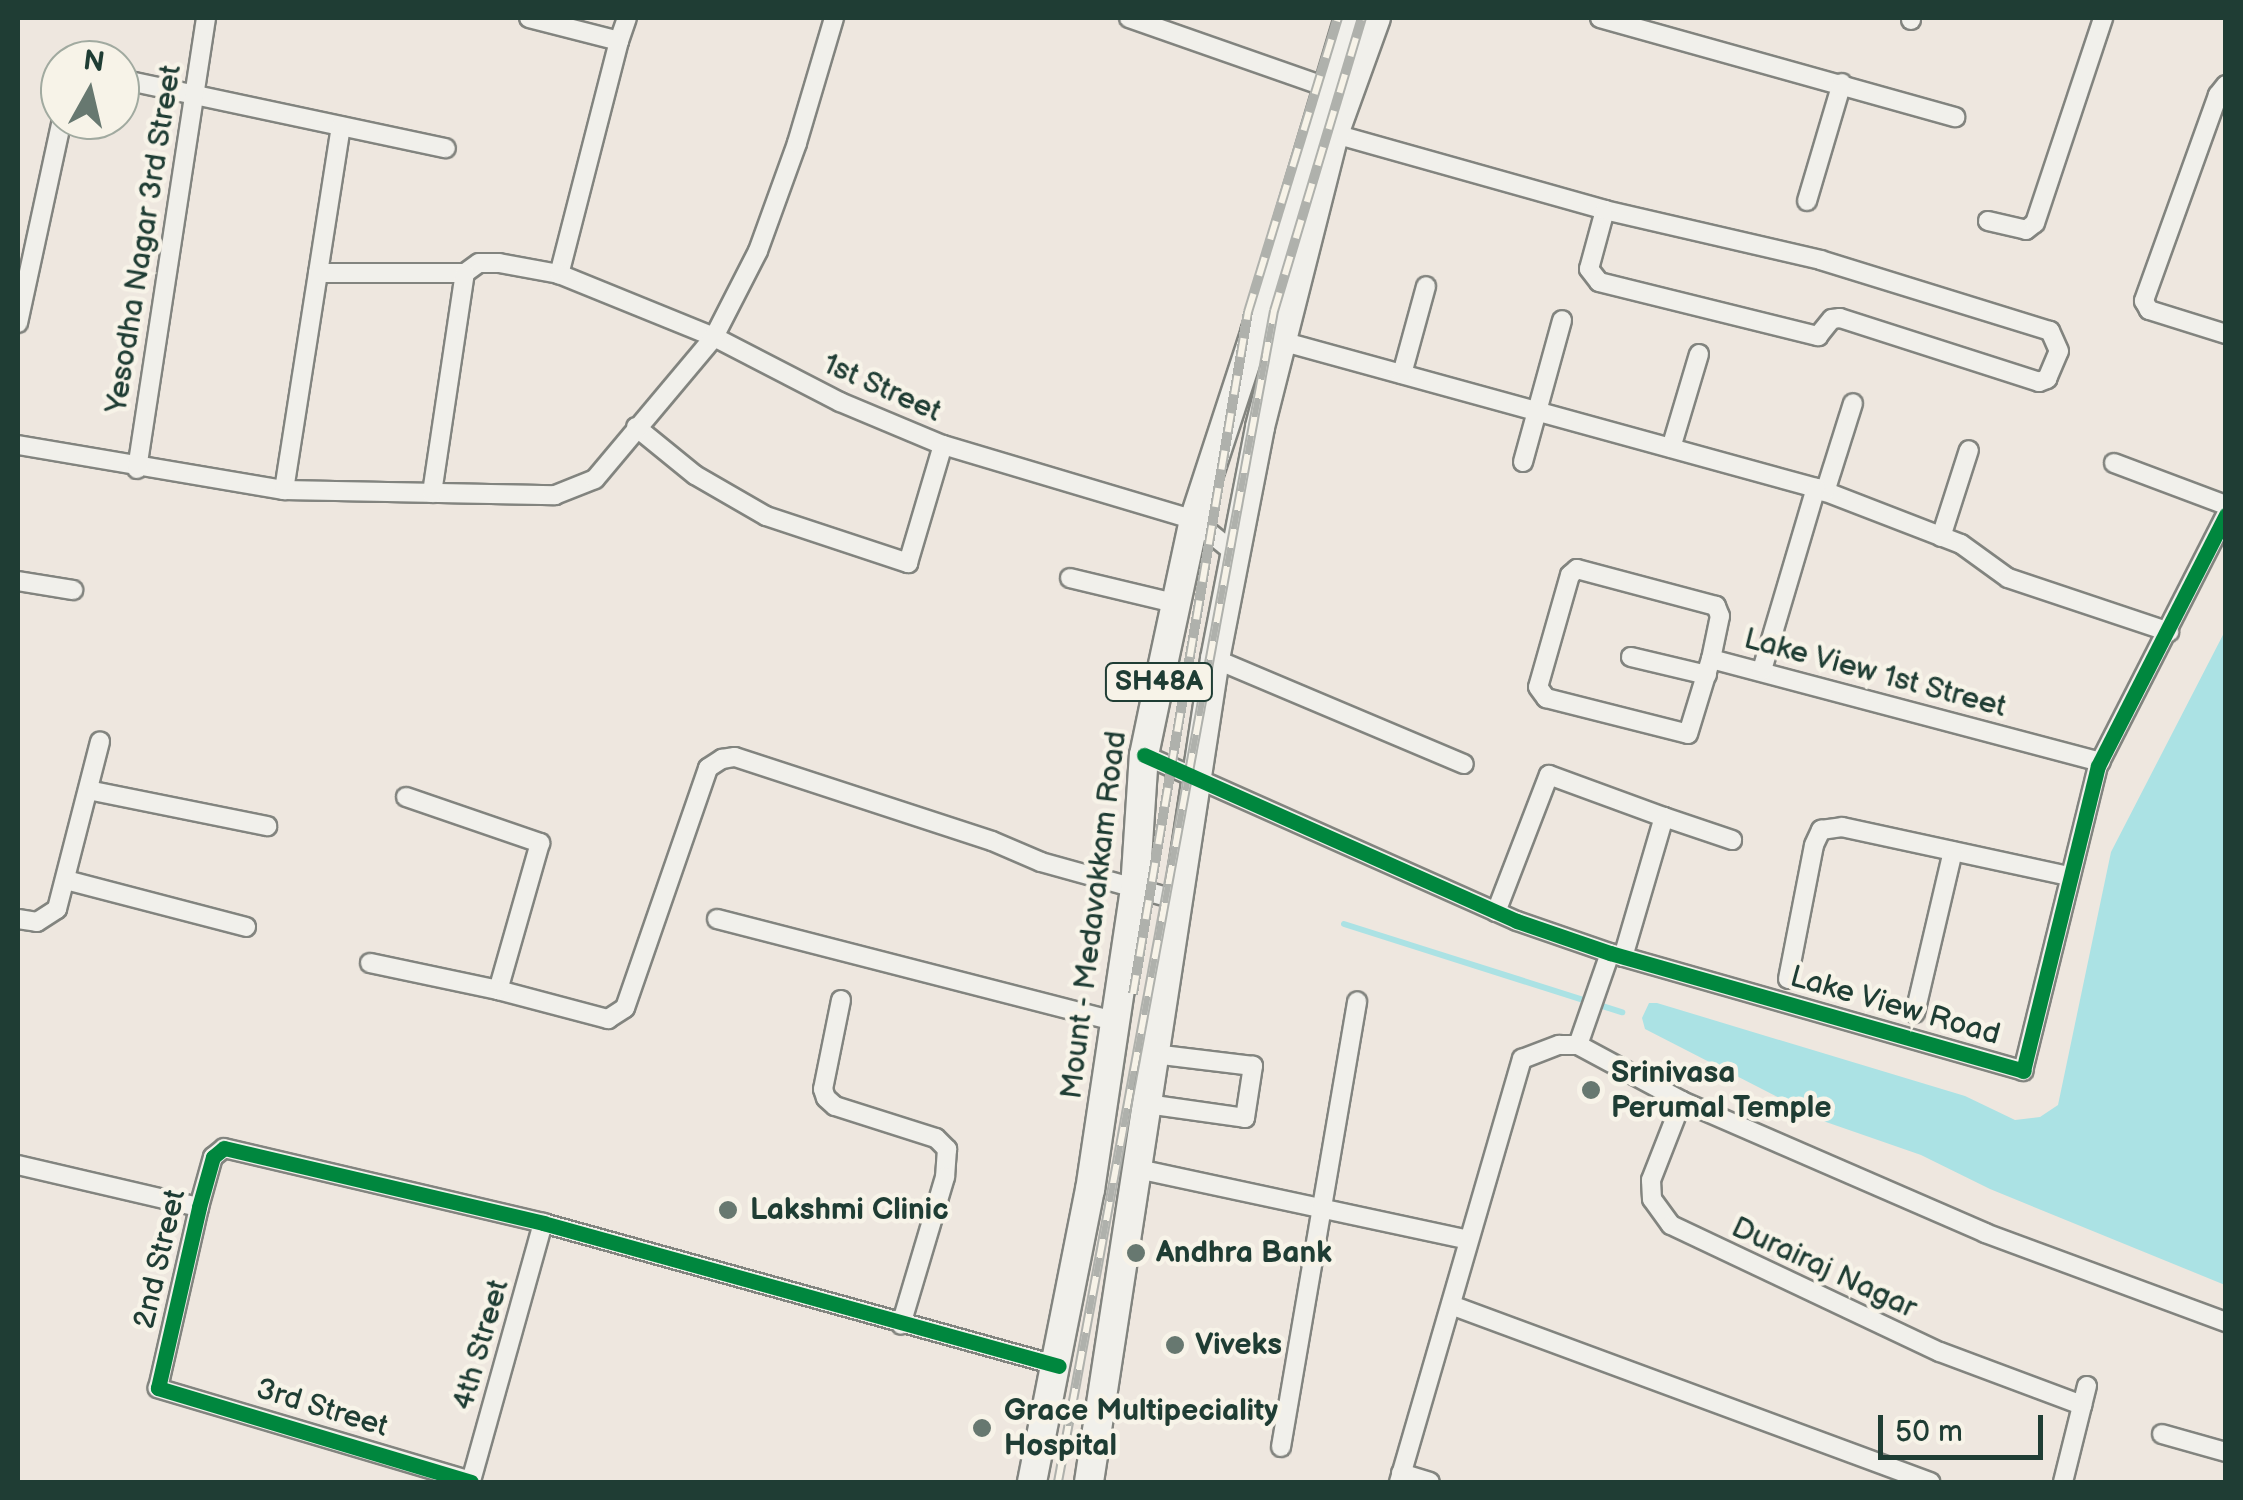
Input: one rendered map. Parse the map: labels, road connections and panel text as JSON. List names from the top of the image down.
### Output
{
  "streets": {
    "main road": ["SH48A", "Mount - Medavakkam Road"],
    "street": [
      "Yesodha Nagar 3rd Street",
      "1st Street",
      "Lake View 1st Street",
      "Lake View Road",
      "2nd Street",
      "Durairaj Nagar",
      "4th Street",
      "3rd Street"
    ]
  },
  "crossings": [
    ["1st Street", "Mount - Medavakkam Road"],
    ["Lake View 1st Street", "Lake View Road"],
    ["Mount - Medavakkam Road", "Lake View Road"],
    ["2nd Street", "4th Street"],
    ["2nd Street", "3rd Street"],
    ["4th Street", "3rd Street"]
  ],
  "places": [
    "Srinivasa Perumal Temple",
    "Lakshmi Clinic",
    "Andhra Bank",
    "Viveks",
    "Grace Multipeciality Hospital"
  ],
  "scale_bar": "50 m",
  "north": "top"
}
